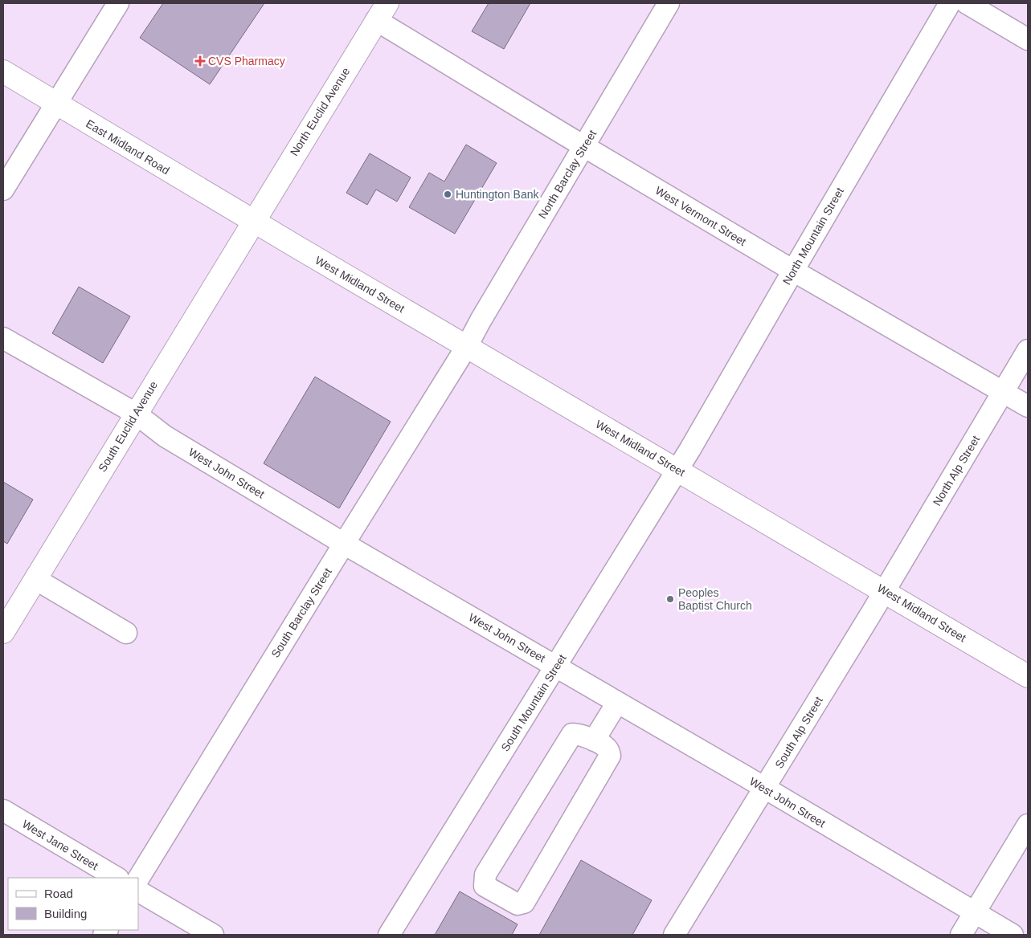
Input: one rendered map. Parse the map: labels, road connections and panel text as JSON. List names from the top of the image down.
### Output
{
  "streets": {
    "main road": [
      "North Euclid Avenue",
      "East Midland Road",
      "West Midland Street",
      "South Euclid Avenue"
    ],
    "street": [
      "North Barclay Street",
      "West Vermont Street",
      "North Mountain Street",
      "North Alp Street",
      "West John Street",
      "South Barclay Street",
      "South Mountain Street",
      "South Alp Street",
      "West Jane Street"
    ]
  },
  "crossings": [
    ["North Euclid Avenue", "East Midland Road"],
    ["North Euclid Avenue", "West Vermont Street"],
    ["North Euclid Avenue", "West Midland Street"],
    ["North Euclid Avenue", "South Euclid Avenue"],
    ["East Midland Road", "West Midland Street"],
    ["East Midland Road", "South Euclid Avenue"],
    ["North Barclay Street", "West Vermont Street"],
    ["North Barclay Street", "West Midland Street"],
    ["North Barclay Street", "South Barclay Street"],
    ["West Vermont Street", "North Mountain Street"],
    ["West Vermont Street", "North Alp Street"],
    ["North Mountain Street", "West Midland Street"],
    ["North Mountain Street", "South Mountain Street"],
    ["West Midland Street", "South Euclid Avenue"],
    ["West Midland Street", "North Alp Street"],
    ["West Midland Street", "South Barclay Street"],
    ["West Midland Street", "South Mountain Street"],
    ["West Midland Street", "South Alp Street"],
    ["South Euclid Avenue", "West John Street"],
    ["North Alp Street", "South Alp Street"],
    ["West John Street", "South Barclay Street"],
    ["West John Street", "South Mountain Street"],
    ["West John Street", "South Alp Street"]
  ],
  "places": {
    "health": ["CVS Pharmacy"],
    "other": ["Huntington Bank", "Peoples Baptist Church"]
  },
  "legend": ["Road", "Building"]
}
